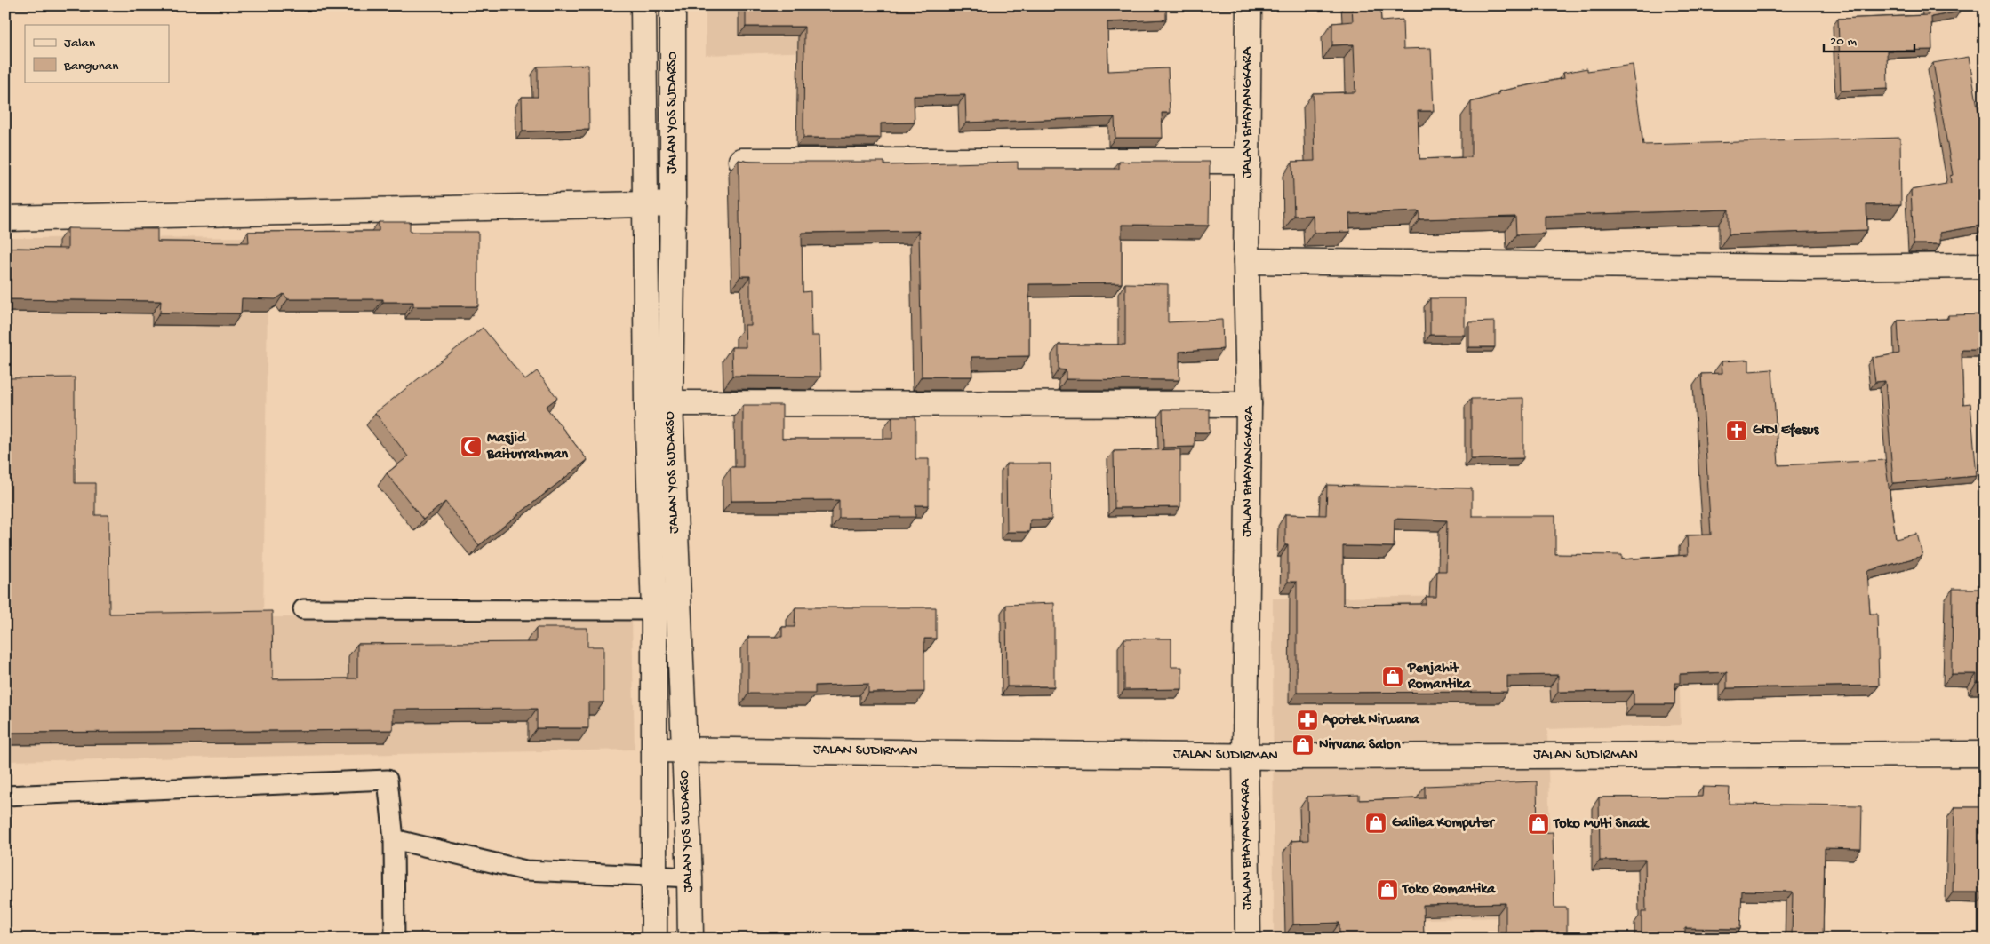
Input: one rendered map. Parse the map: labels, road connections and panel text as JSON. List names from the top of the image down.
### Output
{
  "streets": {
    "main road": ["JALAN YOS SUDARSO", "JALAN BHAYANGKARA", "JALAN SUDIRMAN"]
  },
  "crossings": [
    ["JALAN YOS SUDARSO", "JALAN SUDIRMAN"],
    ["JALAN BHAYANGKARA", "JALAN SUDIRMAN"]
  ],
  "places": {
    "church": ["GIDI Efesus"],
    "mosque": ["Masjid Baiturrahman"],
    "shop": [
      "Penjahit Romantika",
      "Nirvana Salon",
      "Galilea Komputer",
      "Toko Multi Snack",
      "Toko Romantika"
    ],
    "pharmacy": ["Apotek Nirwana"]
  },
  "legend": ["Jalan", "Bangunan"],
  "scale_bar": "20 m"
}
